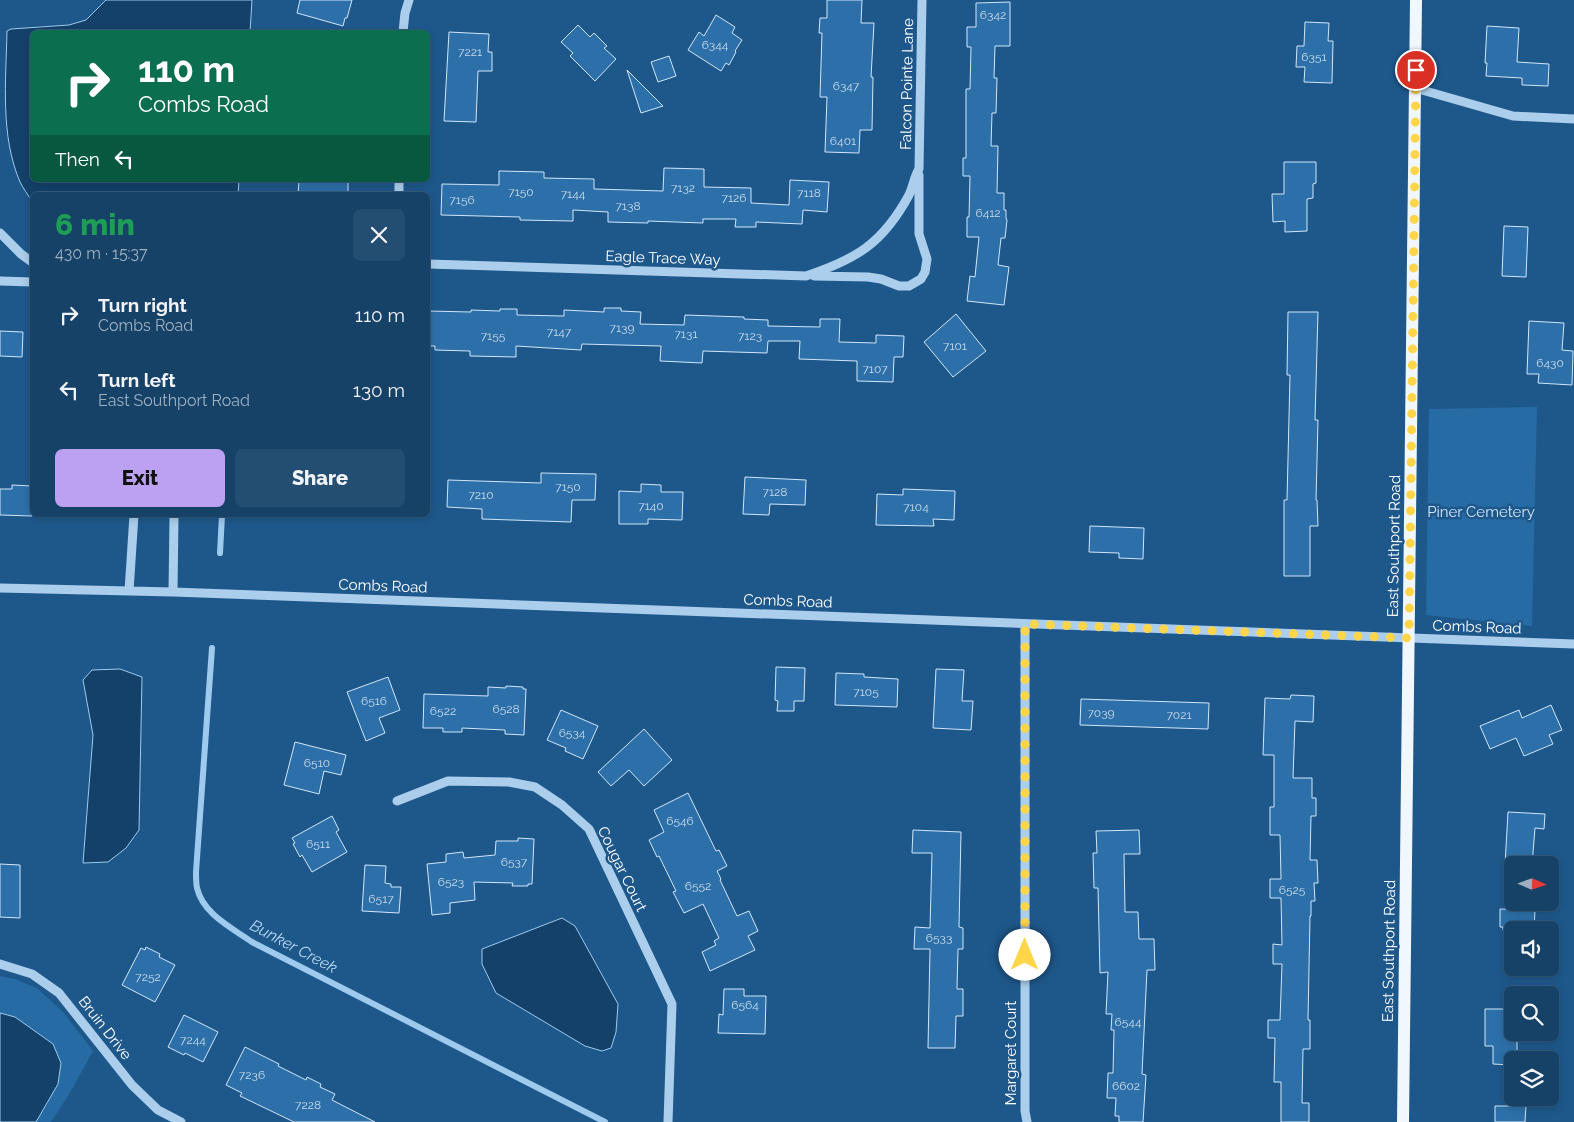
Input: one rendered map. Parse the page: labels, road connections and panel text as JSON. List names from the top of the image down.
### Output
{
  "streets": {
    "main road": ["East Southport Road"],
    "street": [
      "Falcon Pointe Lane",
      "Eagle Trace Way",
      "Combs Road",
      "Cougar Court",
      "Bruin Drive",
      "Margaret Court"
    ]
  },
  "crossings": [
    ["Falcon Pointe Lane", "Eagle Trace Way"],
    ["East Southport Road", "Combs Road"],
    ["Combs Road", "Margaret Court"]
  ],
  "water": ["Bunker Creek"],
  "parks": ["Piner Cemetery"],
  "house_numbers": [
    "6342",
    "6344",
    "7221",
    "6351",
    "6347",
    "6401",
    "7132",
    "7150",
    "7118",
    "7144",
    "7126",
    "7156",
    "7138",
    "6412",
    "7139",
    "7147",
    "7131",
    "7155",
    "7123",
    "7101",
    "6430",
    "7107",
    "7150",
    "7128",
    "7210",
    "7140",
    "7104",
    "7105",
    "6516",
    "6528",
    "6522",
    "7039",
    "7021",
    "6534",
    "6510",
    "6546",
    "6511",
    "6537",
    "6523",
    "6552",
    "6525",
    "6517",
    "6533",
    "7252",
    "6564",
    "6544",
    "7244",
    "7236",
    "6602",
    "7228"
  ],
  "north": "right",
  "page": {
    "turn": ["110 m", "Combs Road"],
    "then": "Then",
    "heading": ["6 min", "430 m · 15:37"],
    "list": [
      {
        "name": "Turn right",
        "note": "Combs Road",
        "value": "110 m"
      },
      {
        "name": "Turn left",
        "note": "East Southport Road",
        "value": "130 m"
      }
    ],
    "buttons": ["Exit", "Share"]
  }
}
